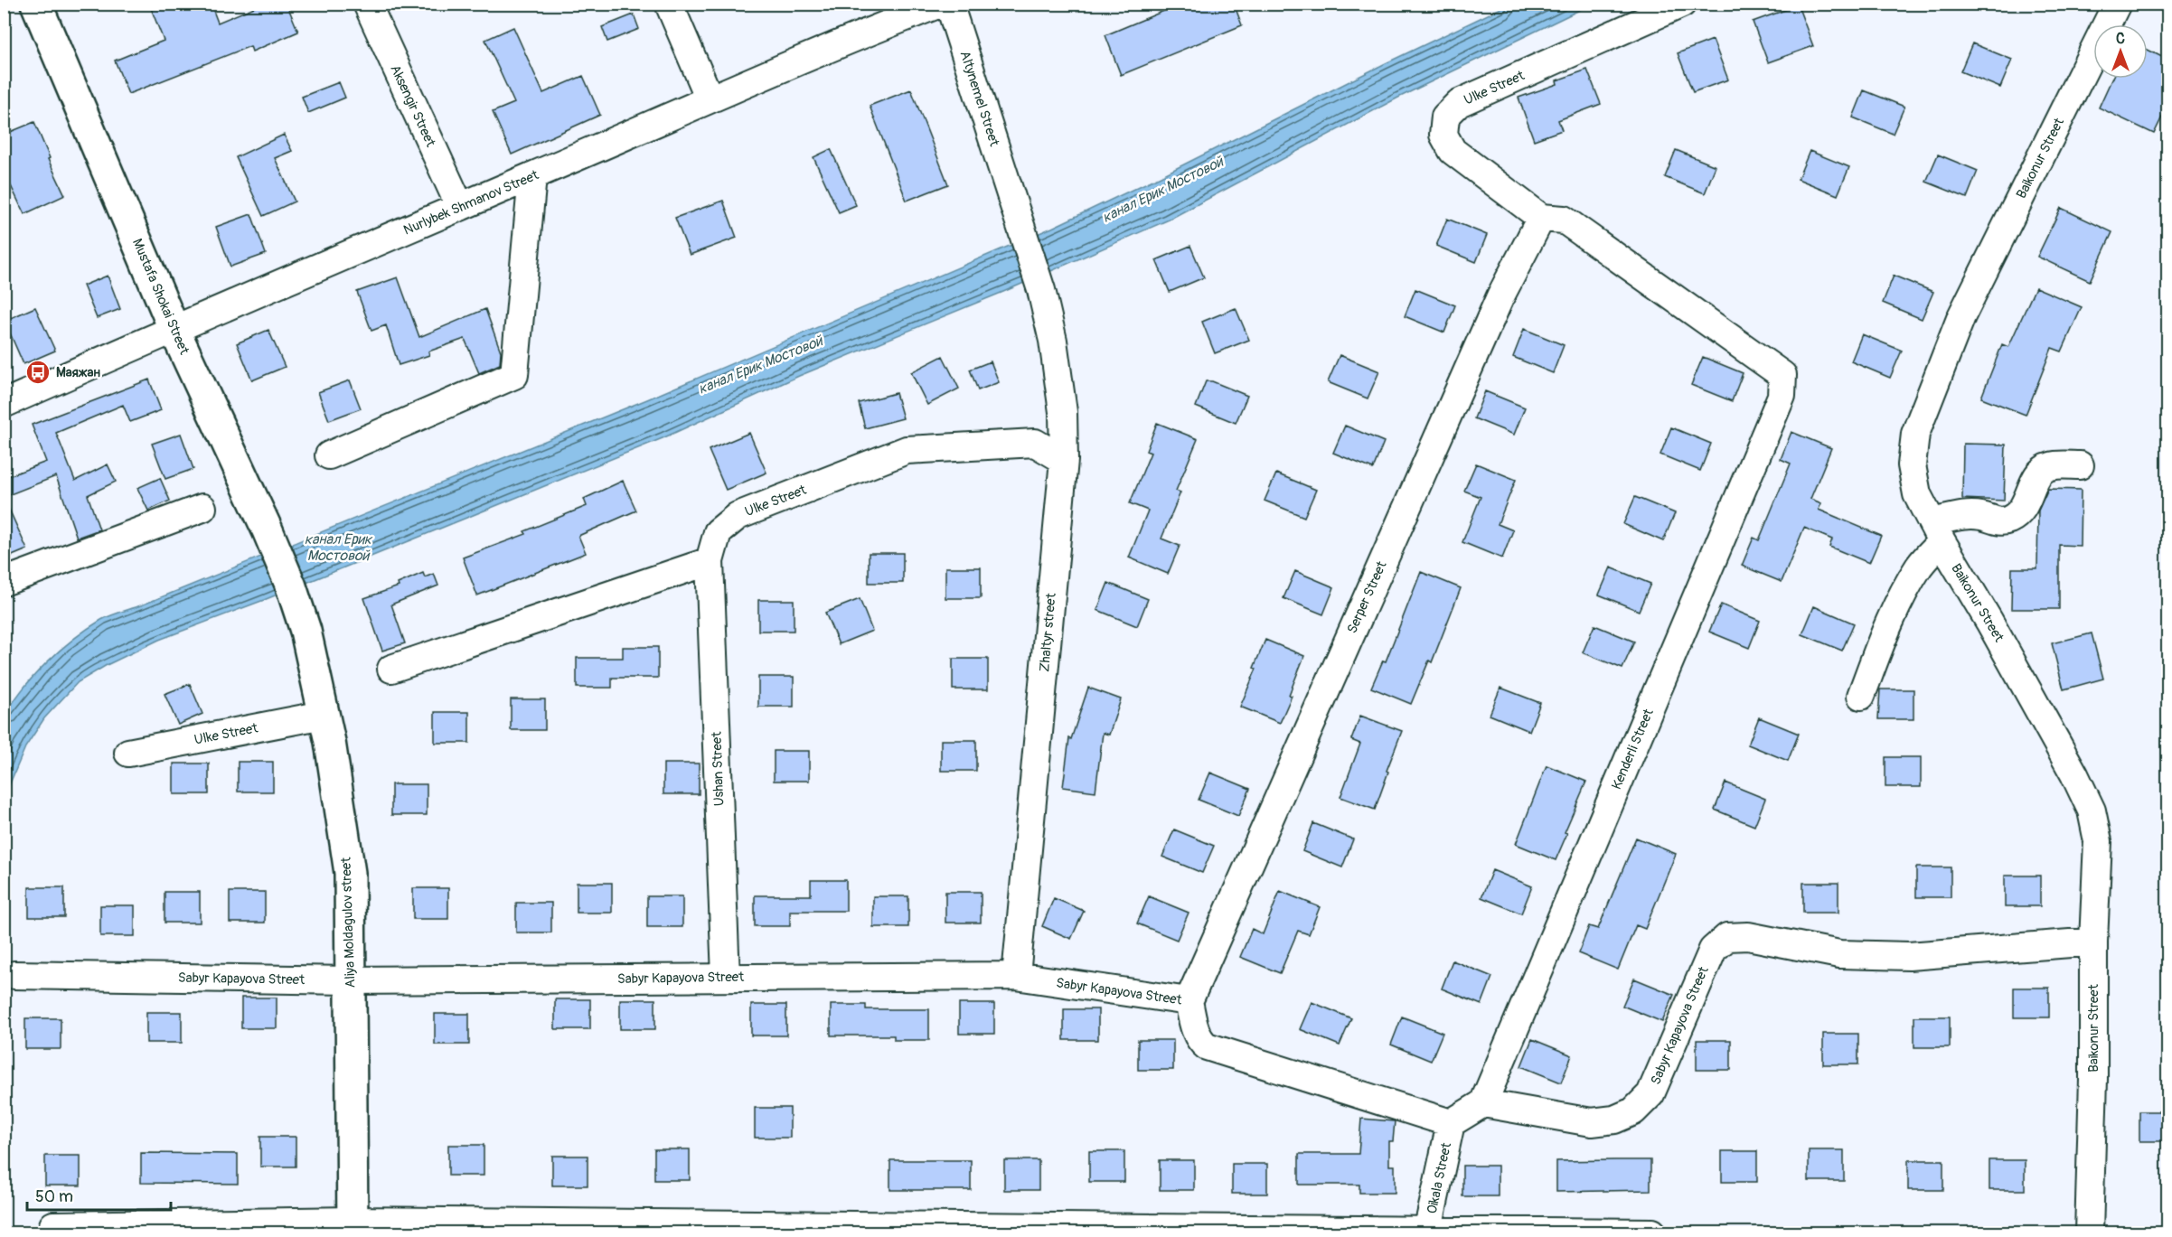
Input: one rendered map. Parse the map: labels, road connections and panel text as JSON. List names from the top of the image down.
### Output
{
  "streets": {
    "main road": ["Mustafa Shokai Street", "Aliya Moldagulov street"],
    "street": [
      "Ulke Street",
      "Altynemel Street",
      "Aksengir Street",
      "Baikonur Street",
      "Nurlybek Shmanov Street",
      "Serper Street",
      "Zhaltyr street",
      "Kenderli Street",
      "Ushan Street",
      "Sabyr Kapayova Street",
      "Oikala Street"
    ]
  },
  "crossings": [
    ["Ulke Street", "Serper Street"],
    ["Ulke Street", "Zhaltyr street"],
    ["Ulke Street", "Kenderli Street"],
    ["Ulke Street", "Ushan Street"],
    ["Ulke Street", "Aliya Moldagulov street"],
    ["Altynemel Street", "Zhaltyr street"],
    ["Aksengir Street", "Nurlybek Shmanov Street"],
    ["Baikonur Street", "Sabyr Kapayova Street"],
    ["Nurlybek Shmanov Street", "Mustafa Shokai Street"],
    ["Mustafa Shokai Street", "Aliya Moldagulov street"],
    ["Serper Street", "Sabyr Kapayova Street"],
    ["Zhaltyr street", "Sabyr Kapayova Street"],
    ["Kenderli Street", "Sabyr Kapayova Street"],
    ["Ushan Street", "Sabyr Kapayova Street"],
    ["Aliya Moldagulov street", "Sabyr Kapayova Street"],
    ["Sabyr Kapayova Street", "Oikala Street"]
  ],
  "water": ["канал Ерик Мостовой"],
  "places": {
    "bus stop": ["Маяжан"]
  },
  "scale_bar": "50 m",
  "north": "top"
}
